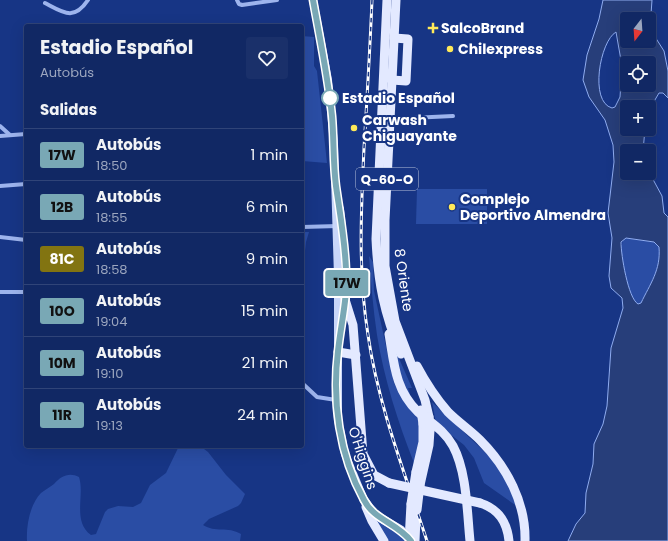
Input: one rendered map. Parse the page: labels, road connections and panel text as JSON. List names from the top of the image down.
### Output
{
  "streets": {
    "main road": ["Q-60-O", "8 Oriente", "O'Higgins"]
  },
  "crossings": [
    ["Q-60-O", "8 Oriente"]
  ],
  "places": {
    "health": ["SalcoBrand"],
    "other": [
      "Chilexpress",
      "Estadio Español",
      "Carwash Chiguayante",
      "Complejo Deportivo Almendra"
    ]
  },
  "lines": ["bus line 17W"],
  "north": "bottom",
  "page": {
    "on_map": "17W",
    "map_buttons": ["+", "−"],
    "heading": [
      ["Estadio Español", "Autobús"],
      "Salidas"
    ],
    "list": [
      {
        "mark": "17W",
        "name": "Autobús",
        "note": "18:50",
        "value": "1 min"
      },
      {
        "mark": "12B",
        "name": "Autobús",
        "note": "18:55",
        "value": "6 min"
      },
      {
        "mark": "81C",
        "name": "Autobús",
        "note": "18:58",
        "value": "9 min"
      },
      {
        "mark": "10O",
        "name": "Autobús",
        "note": "19:04",
        "value": "15 min"
      },
      {
        "mark": "10M",
        "name": "Autobús",
        "note": "19:10",
        "value": "21 min"
      },
      {
        "mark": "11R",
        "name": "Autobús",
        "note": "19:13",
        "value": "24 min"
      }
    ]
  }
}
